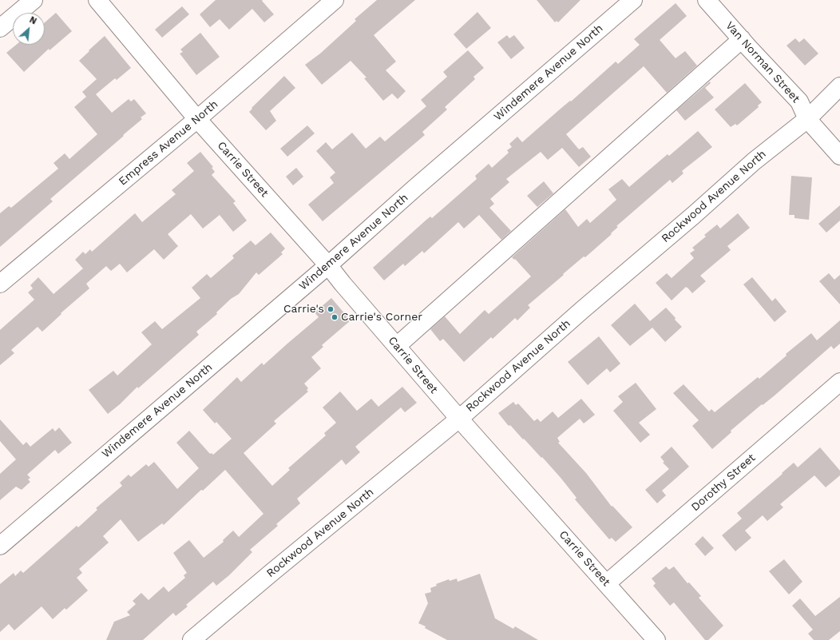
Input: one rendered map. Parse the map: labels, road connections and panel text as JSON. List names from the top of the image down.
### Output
{
  "streets": {
    "street": [
      "Van Norman Street",
      "Windemere Avenue North",
      "Empress Avenue North",
      "Carrie Street",
      "Rockwood Avenue North",
      "Dorothy Street"
    ]
  },
  "crossings": [
    ["Van Norman Street", "Rockwood Avenue North"],
    ["Windemere Avenue North", "Carrie Street"],
    ["Empress Avenue North", "Carrie Street"],
    ["Carrie Street", "Rockwood Avenue North"],
    ["Carrie Street", "Dorothy Street"]
  ],
  "places": ["Carrie's", "Carrie's Corner"],
  "north": "top right"
}
